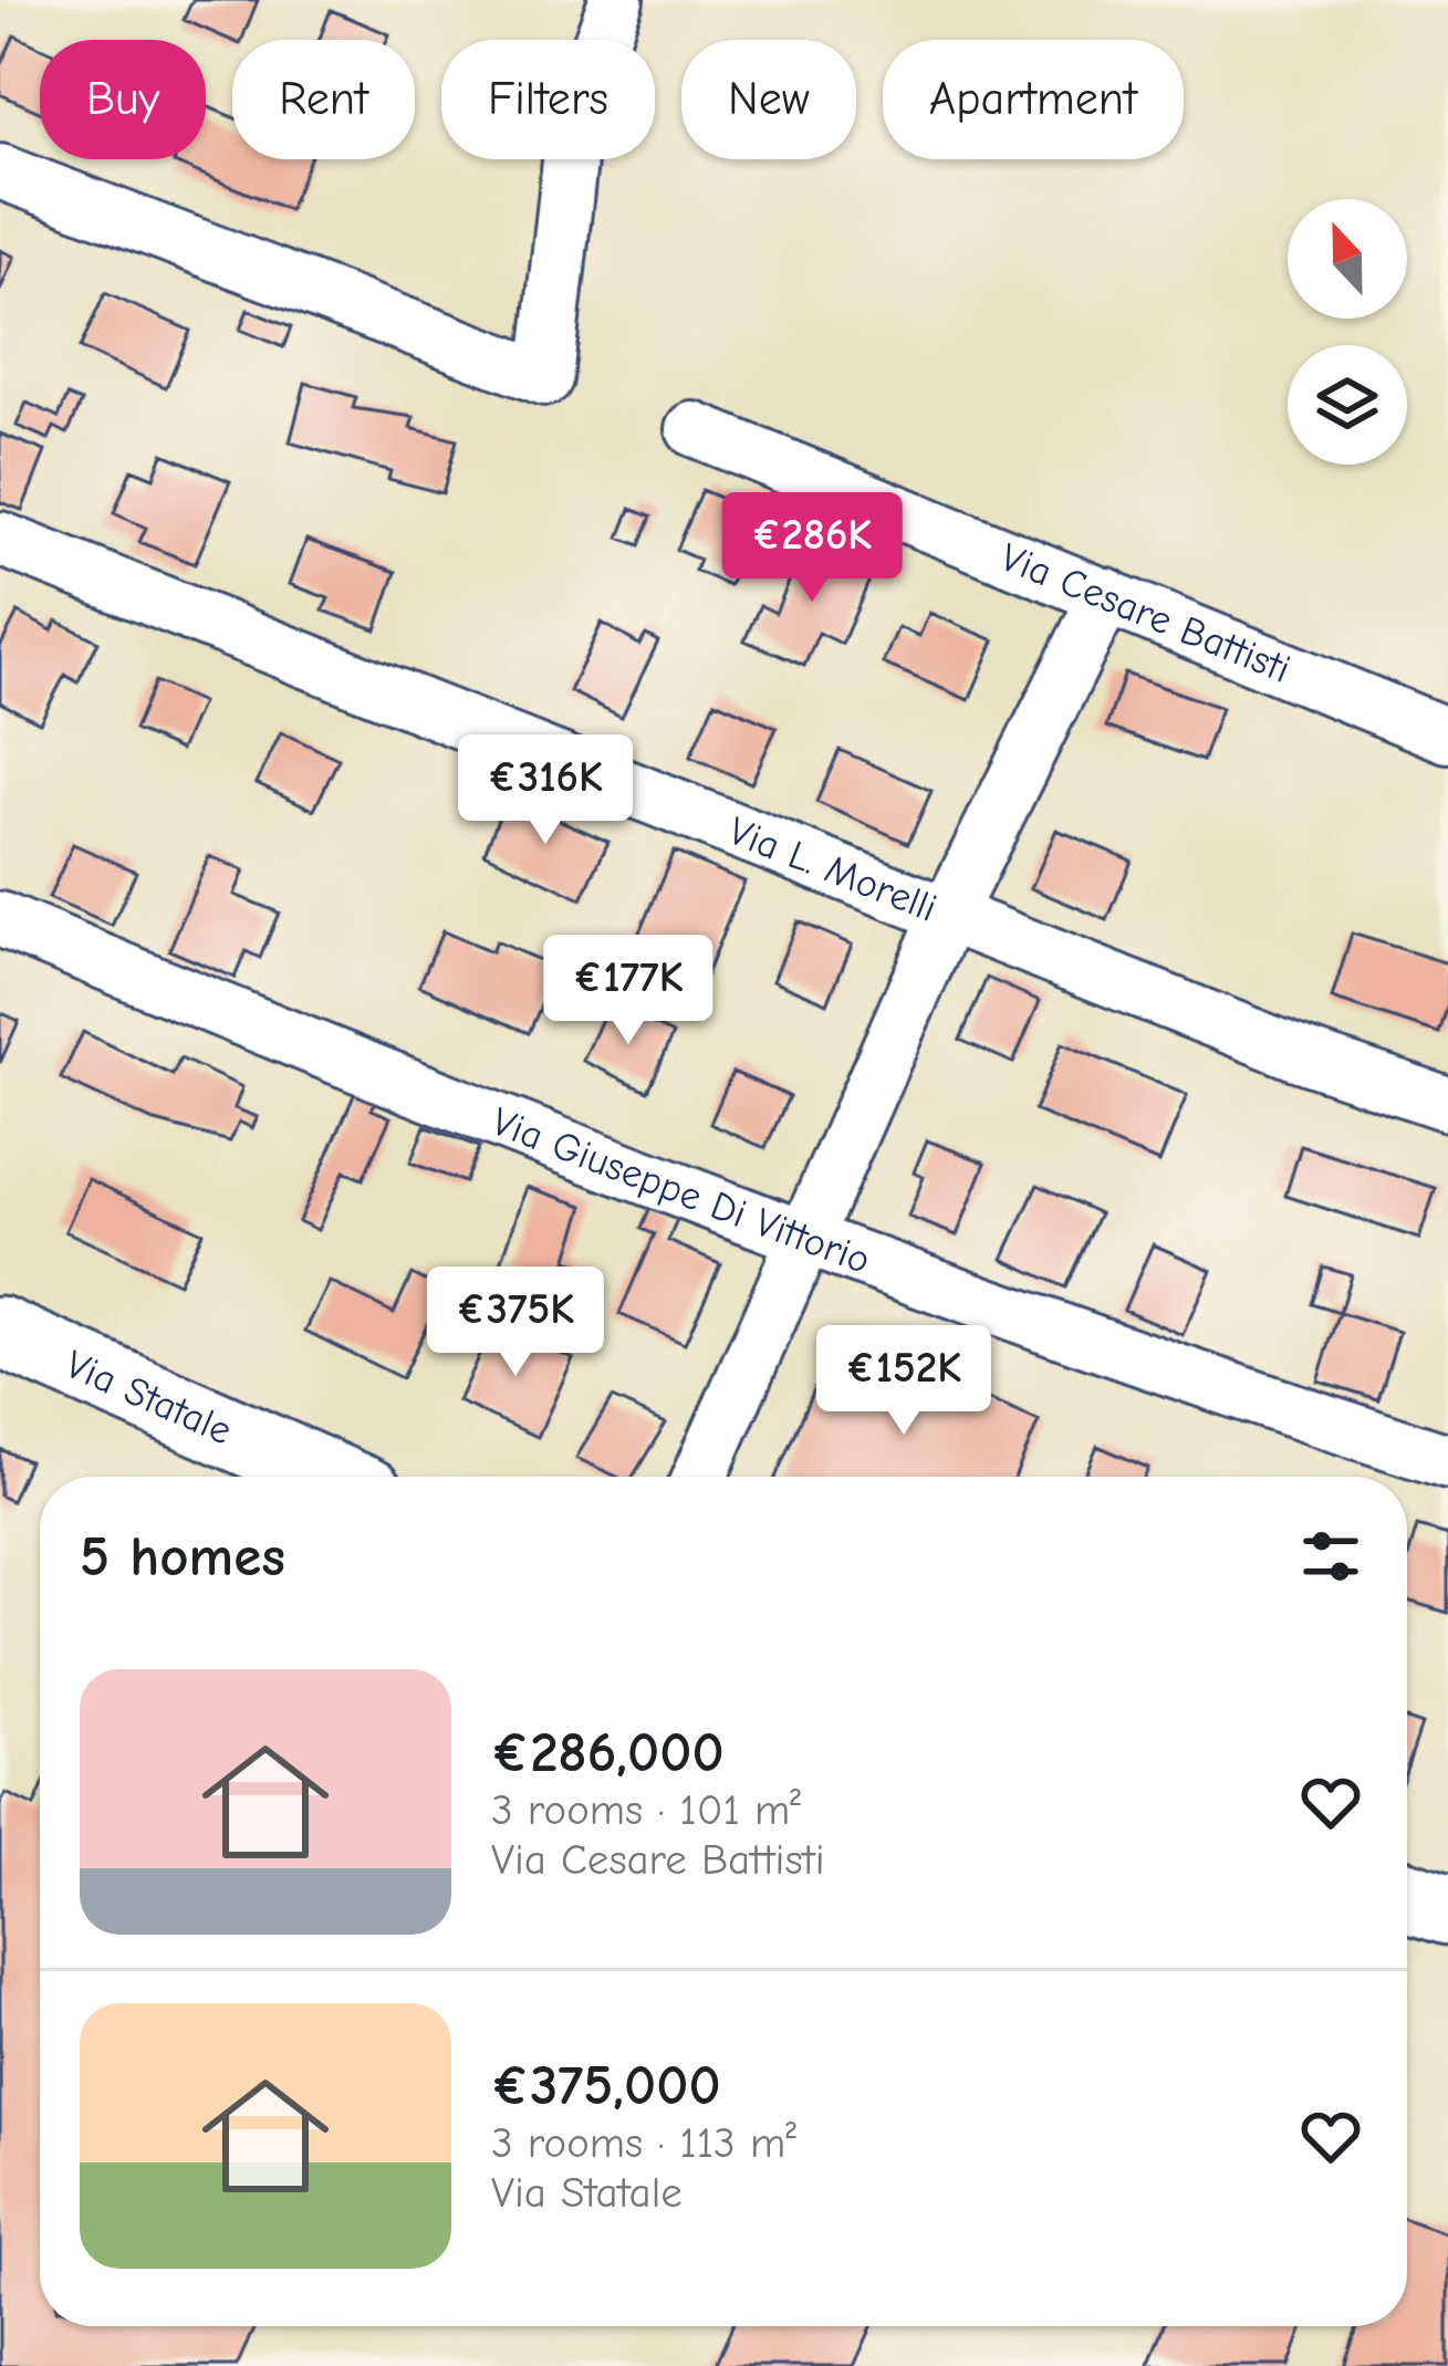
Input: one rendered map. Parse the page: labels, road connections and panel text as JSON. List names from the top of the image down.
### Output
{
  "streets": {
    "main road": ["Via Statale"],
    "street": ["Via Cesare Battisti", "Via L. Morelli", "Via Giuseppe Di Vittorio"]
  },
  "north": "top",
  "page": {
    "chip": [
      "Buy",
      "Rent",
      "Filters",
      "New",
      "Apartment"
    ],
    "price": [
      "€286K",
      "€316K",
      "€177K",
      "€375K",
      "€152K"
    ],
    "heading": "5 homes",
    "list": [
      {
        "name": "€286,000",
        "note": "3 rooms · 101 m² · Via Cesare Battisti"
      },
      {
        "name": "€375,000",
        "note": "3 rooms · 113 m² · Via Statale"
      }
    ]
  }
}
